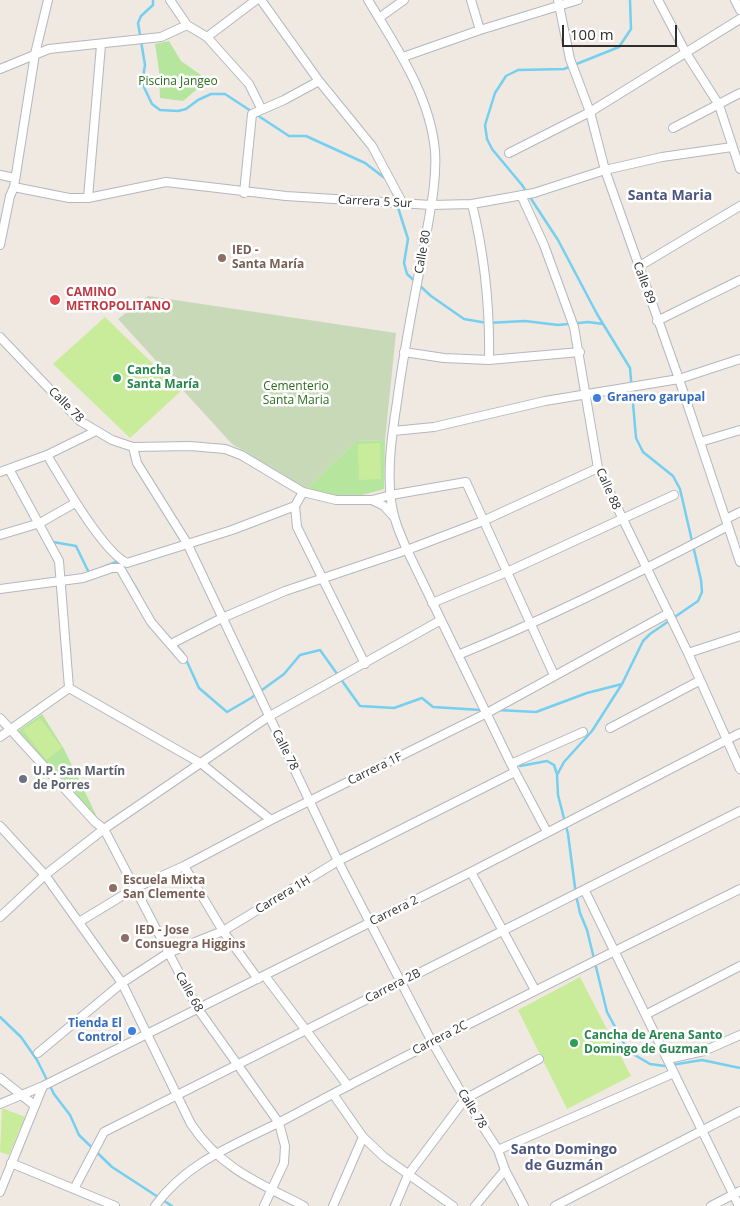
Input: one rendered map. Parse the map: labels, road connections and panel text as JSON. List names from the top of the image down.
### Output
{
  "streets": {
    "street": [
      "Carrera 5 Sur",
      "Calle 80",
      "Calle 89",
      "Calle 78",
      "Calle 88",
      "Carrera 1F",
      "Carrera 1H",
      "Carrera 2",
      "Carrera 2B",
      "Calle 68",
      "Carrera 2C"
    ]
  },
  "crossings": [
    ["Carrera 5 Sur", "Calle 80"],
    ["Carrera 5 Sur", "Calle 89"],
    ["Carrera 5 Sur", "Calle 88"],
    ["Calle 80", "Carrera 1F"],
    ["Calle 80", "Carrera 1H"],
    ["Calle 80", "Carrera 2"],
    ["Calle 78", "Carrera 1F"],
    ["Calle 78", "Carrera 1H"],
    ["Calle 78", "Carrera 2"],
    ["Calle 78", "Carrera 2B"],
    ["Calle 78", "Carrera 2C"],
    ["Calle 88", "Carrera 1F"],
    ["Calle 88", "Carrera 2"],
    ["Carrera 1F", "Calle 68"],
    ["Carrera 1H", "Calle 68"],
    ["Carrera 2", "Calle 68"],
    ["Carrera 2B", "Calle 68"],
    ["Calle 68", "Carrera 2C"]
  ],
  "districts": ["Santa Maria", "Santo Domingo de Guzmán"],
  "parks": ["Piscina Jangeo", "Cementerio Santa Maria"],
  "places": [
    "IED - Santa María",
    "CAMINO METROPOLITANO",
    "Cancha Santa María",
    "Granero garupal",
    "U.P. San Martín de Porres",
    "Escuela Mixta San Clemente",
    "IED - Jose Consuegra Higgins",
    "Tienda El Control",
    "Cancha de Arena Santo Domingo de Guzman"
  ],
  "scale_bar": "100 m"
}
